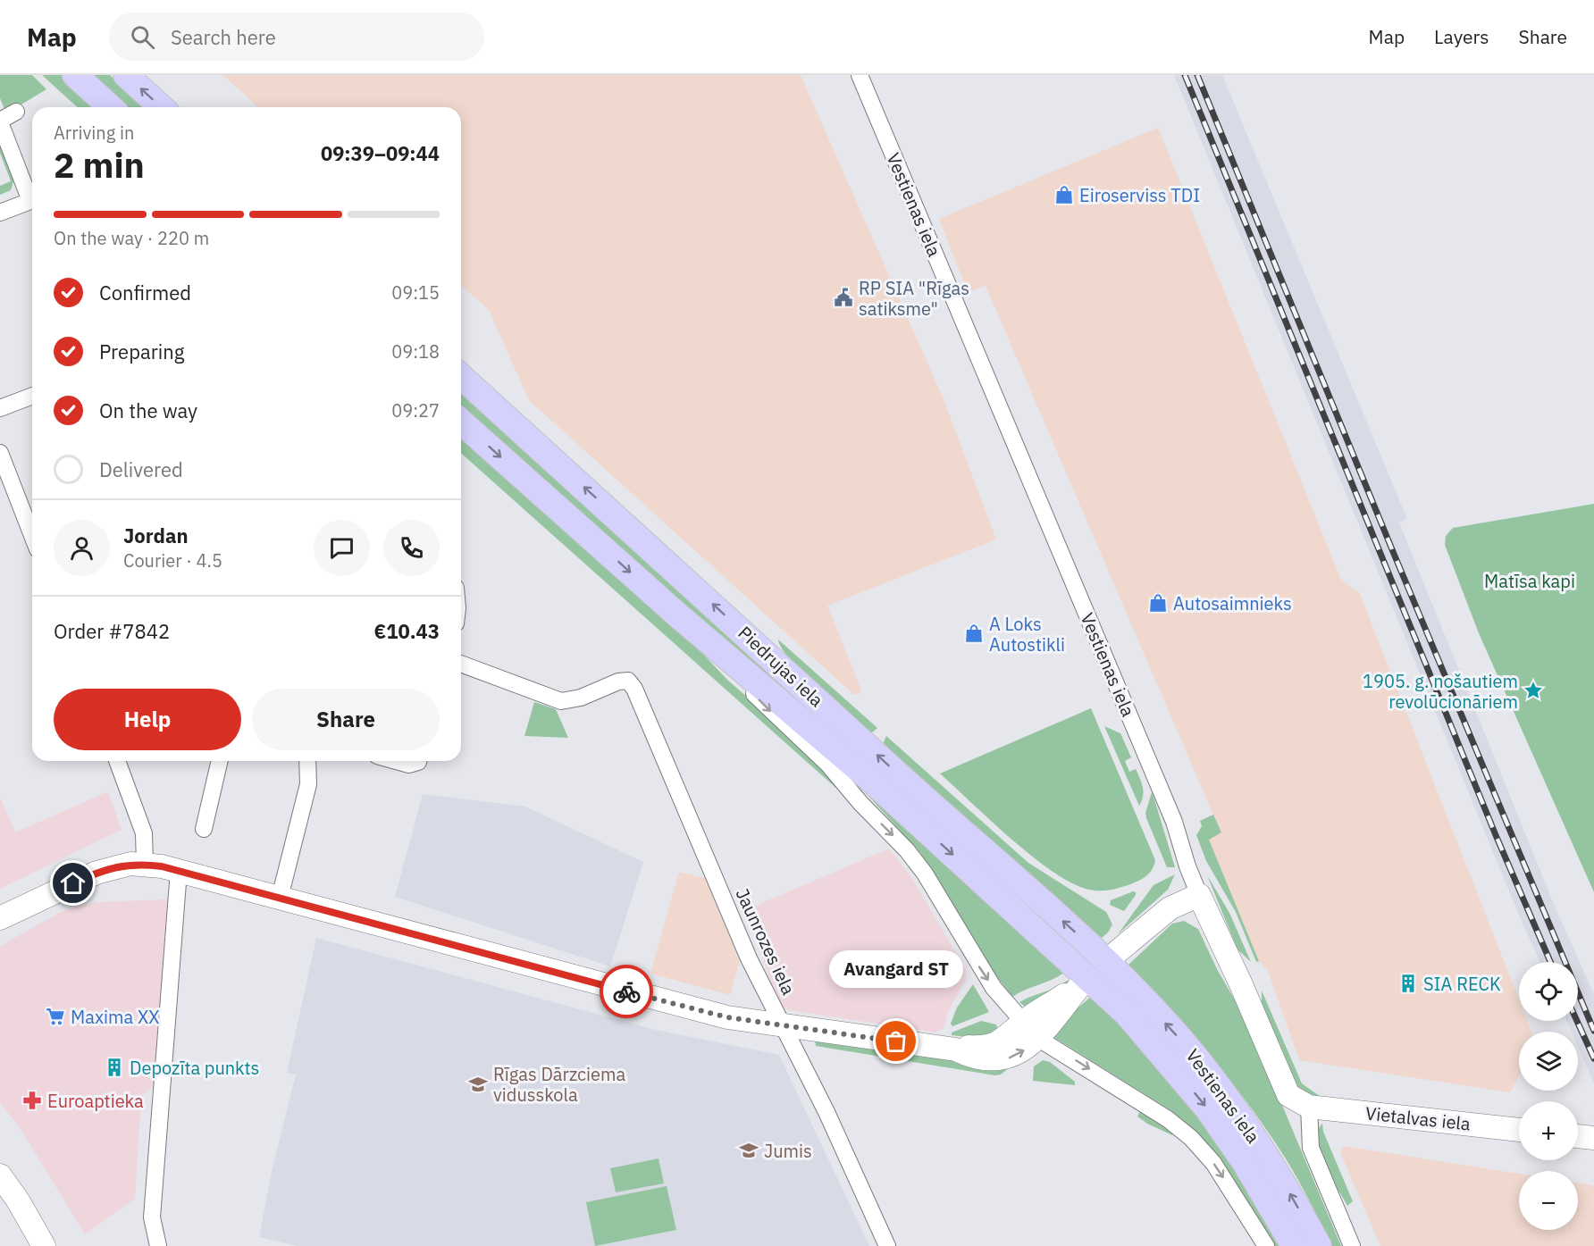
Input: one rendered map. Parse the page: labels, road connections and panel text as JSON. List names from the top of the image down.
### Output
{
  "streets": {
    "main road": ["Vestienas iela", "Piedrujas iela"],
    "street": ["Jaunrozes iela", "Vietalvas iela"]
  },
  "crossings": [
    ["Vestienas iela", "Piedrujas iela"],
    ["Vestienas iela", "Vietalvas iela"]
  ],
  "parks": ["Matīsa kapi"],
  "places": {
    "shop": ["Eiroserviss TDI", "Autosaimnieks", "A Loks Autostikli"],
    "public building": ["RP SIA \"Rīgas satiksme\""],
    "place": ["1905. g. nošautiem revolūcionāriem"],
    "building": ["SIA RECK", "Depozīta punkts"],
    "supermarket": ["Maxima XX"],
    "other": ["Avangard ST"],
    "school or university": ["Rīgas Dārzciema vidusskola", "Jumis"],
    "pharmacy": ["Euroaptieka"]
  },
  "page": {
    "header": "Map",
    "search": "Search here",
    "nav": ["Map", "Layers", "Share"],
    "heading": ["2 min", "Arriving in", "09:39–09:44"],
    "panel": [
      "Jordan",
      "Courier · 4.5",
      "Order #7842",
      "€10.43"
    ],
    "bar": "On the way · 220 m",
    "list": [
      ["Confirmed", "09:15"],
      ["Preparing", "09:18"],
      ["On the way", "09:27"],
      "Delivered"
    ],
    "buttons": ["Help", "Share"],
    "bubble": "Avangard ST",
    "map_buttons": ["+", "−"]
  }
}
